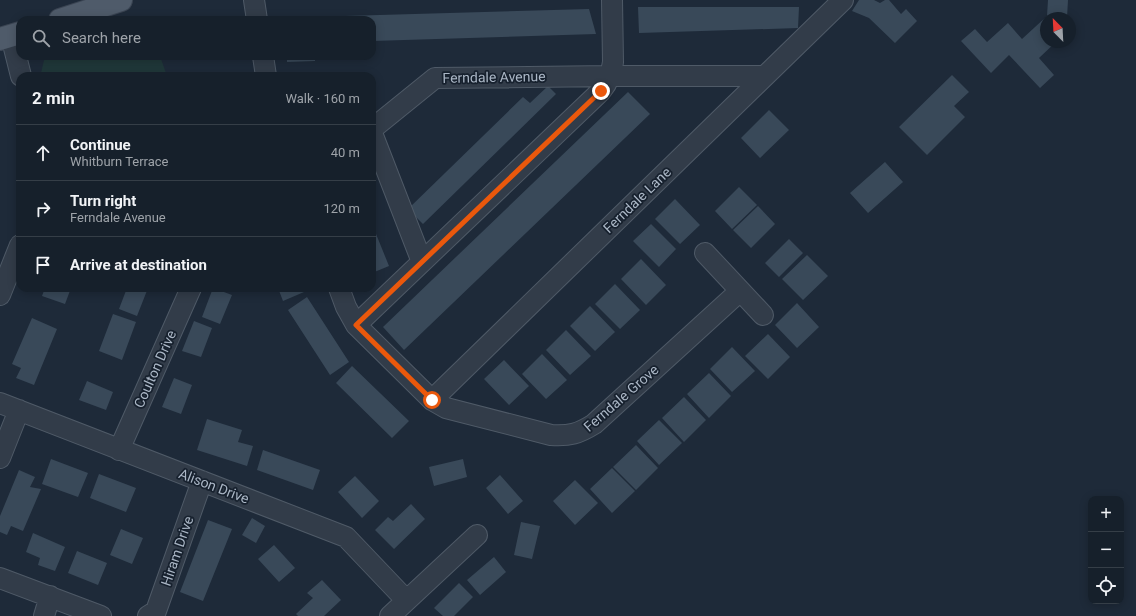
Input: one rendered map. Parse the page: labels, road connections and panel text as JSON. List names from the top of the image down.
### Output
{
  "streets": {
    "street": [
      "Ferndale Avenue",
      "Ferndale Lane",
      "Coulton Drive",
      "Ferndale Grove",
      "Alison Drive",
      "Hiram Drive"
    ]
  },
  "crossings": [
    ["Ferndale Avenue", "Ferndale Lane"],
    ["Ferndale Lane", "Ferndale Grove"],
    ["Coulton Drive", "Alison Drive"],
    ["Alison Drive", "Hiram Drive"]
  ],
  "north": "top left",
  "page": {
    "search": "Search here",
    "heading": ["2 min", "Walk · 160 m"],
    "list": [
      ["Continue", "Whitburn Terrace", "40 m"],
      ["Turn right", "Ferndale Avenue", "120 m"],
      "Arrive at destination"
    ],
    "map_buttons": ["+", "−"]
  }
}
